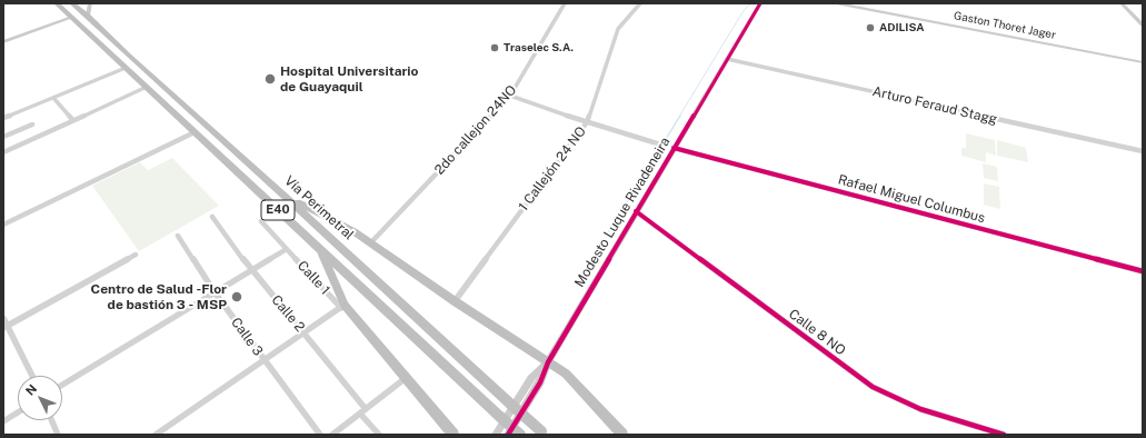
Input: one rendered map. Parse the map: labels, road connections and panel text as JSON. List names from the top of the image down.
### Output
{
  "streets": {
    "highway": ["Vía Perimetral", "E40"],
    "street": [
      "Gaston Thoret Jager",
      "Arturo Feraud Stagg",
      "2do callejon 24NO",
      "1 Callejón 24 NO",
      "Rafael Miguel Columbus",
      "Modesto Luque Rivadeneira",
      "Calle 1",
      "Calle 2",
      "Calle 8 NO",
      "Calle 3"
    ]
  },
  "crossings": [
    ["Arturo Feraud Stagg", "Modesto Luque Rivadeneira"],
    ["Rafael Miguel Columbus", "Modesto Luque Rivadeneira"],
    ["Modesto Luque Rivadeneira", "Calle 8 NO"]
  ],
  "places": [
    "ADILISA",
    "Traselec S.A.",
    "Hospital Universitario de Guayaquil",
    "Centro de Salud -Flor de bastión 3 - MSP"
  ],
  "north": "top left"
}
